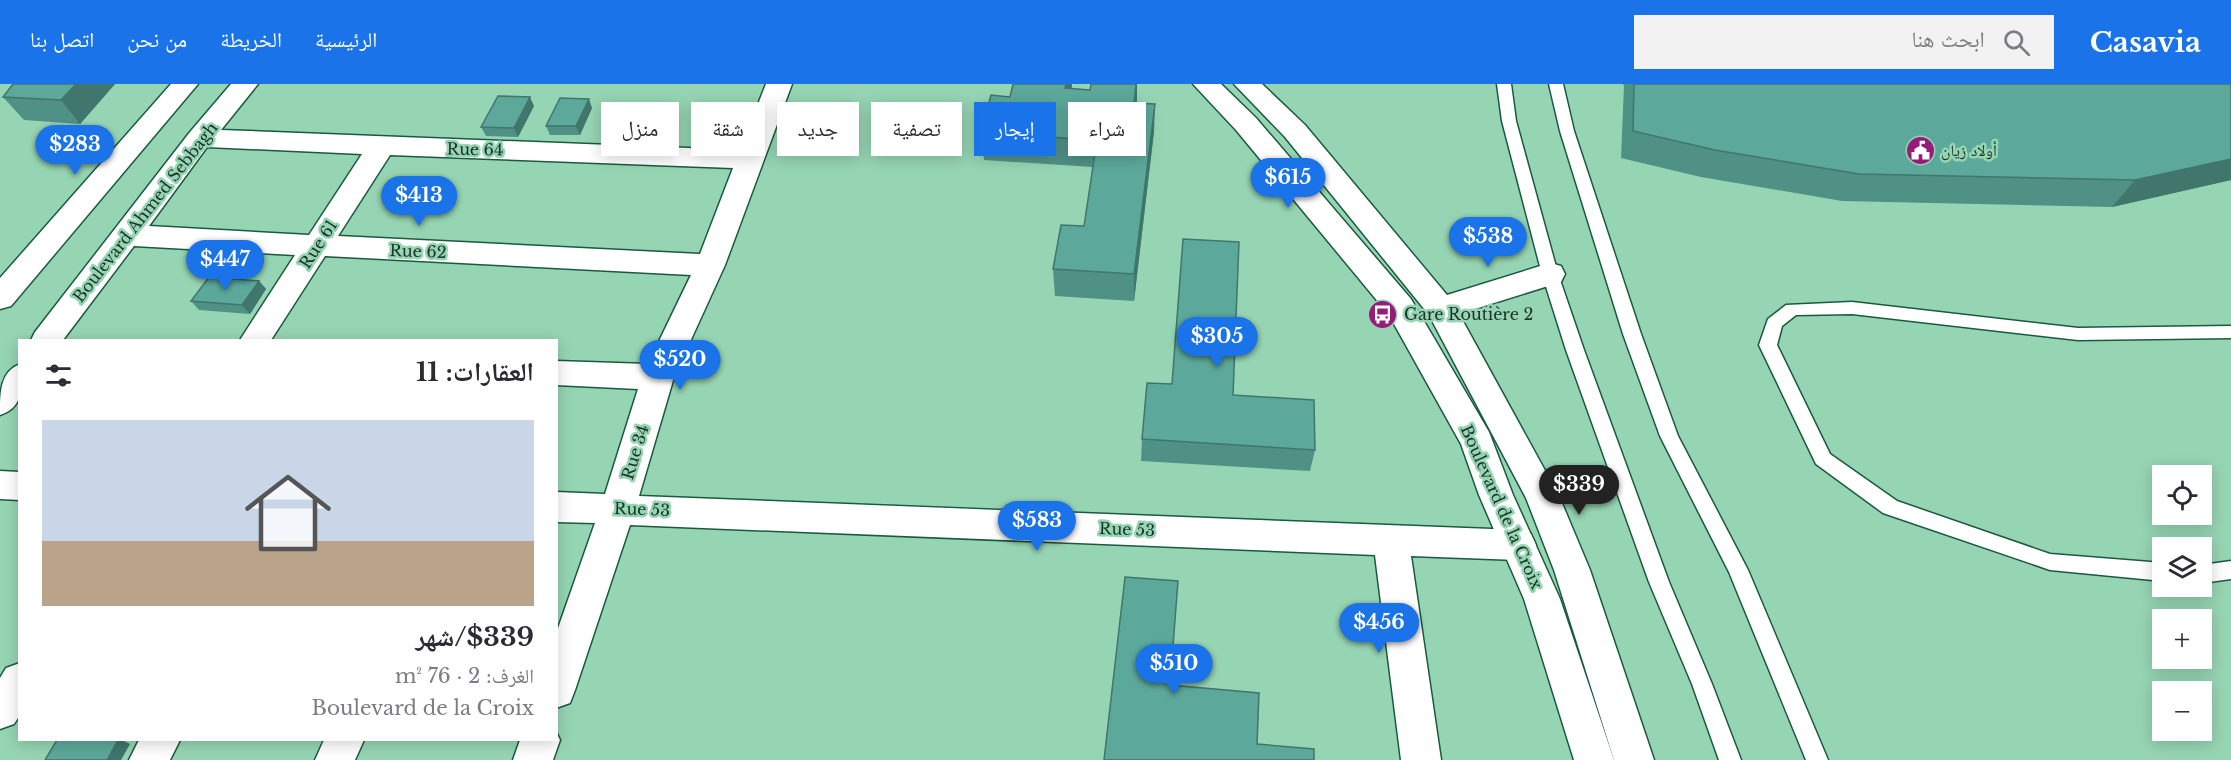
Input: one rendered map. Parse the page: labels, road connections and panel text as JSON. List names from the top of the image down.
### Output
{
  "streets": {
    "street": [
      "Rue 64",
      "Boulevard Ahmed Sebbagh",
      "Rue 61",
      "Rue 62",
      "Rue 34",
      "Boulevard de la Croix",
      "Rue 53"
    ]
  },
  "crossings": [
    ["Rue 64", "Boulevard Ahmed Sebbagh"],
    ["Rue 64", "Rue 61"],
    ["Rue 64", "Rue 34"],
    ["Boulevard Ahmed Sebbagh", "Rue 62"],
    ["Rue 61", "Rue 62"],
    ["Rue 62", "Rue 34"],
    ["Rue 34", "Rue 53"],
    ["Boulevard de la Croix", "Rue 53"]
  ],
  "places": {
    "public building": ["أولاد زيان"],
    "bus stop": ["Gare Routière 2"]
  },
  "page": {
    "header": "Casavia",
    "search": "ابحث هنا",
    "nav": [
      "الرئيسية",
      "الخريطة",
      "من نحن",
      "اتصل بنا"
    ],
    "chip": [
      "شراء",
      "إيجار",
      "تصفية",
      "جديد",
      "شقة",
      "منزل"
    ],
    "price": [
      "$283",
      "$615",
      "$413",
      "$538",
      "$447",
      "$305",
      "$520",
      "$339",
      "$583",
      "$456",
      "$510"
    ],
    "heading": "العقارات: 11",
    "list": [
      {
        "name": "$339/شهر",
        "note": "الغرف: 2 · 76 m² · Boulevard de la Croix"
      }
    ],
    "map_buttons": ["+", "−"]
  }
}
